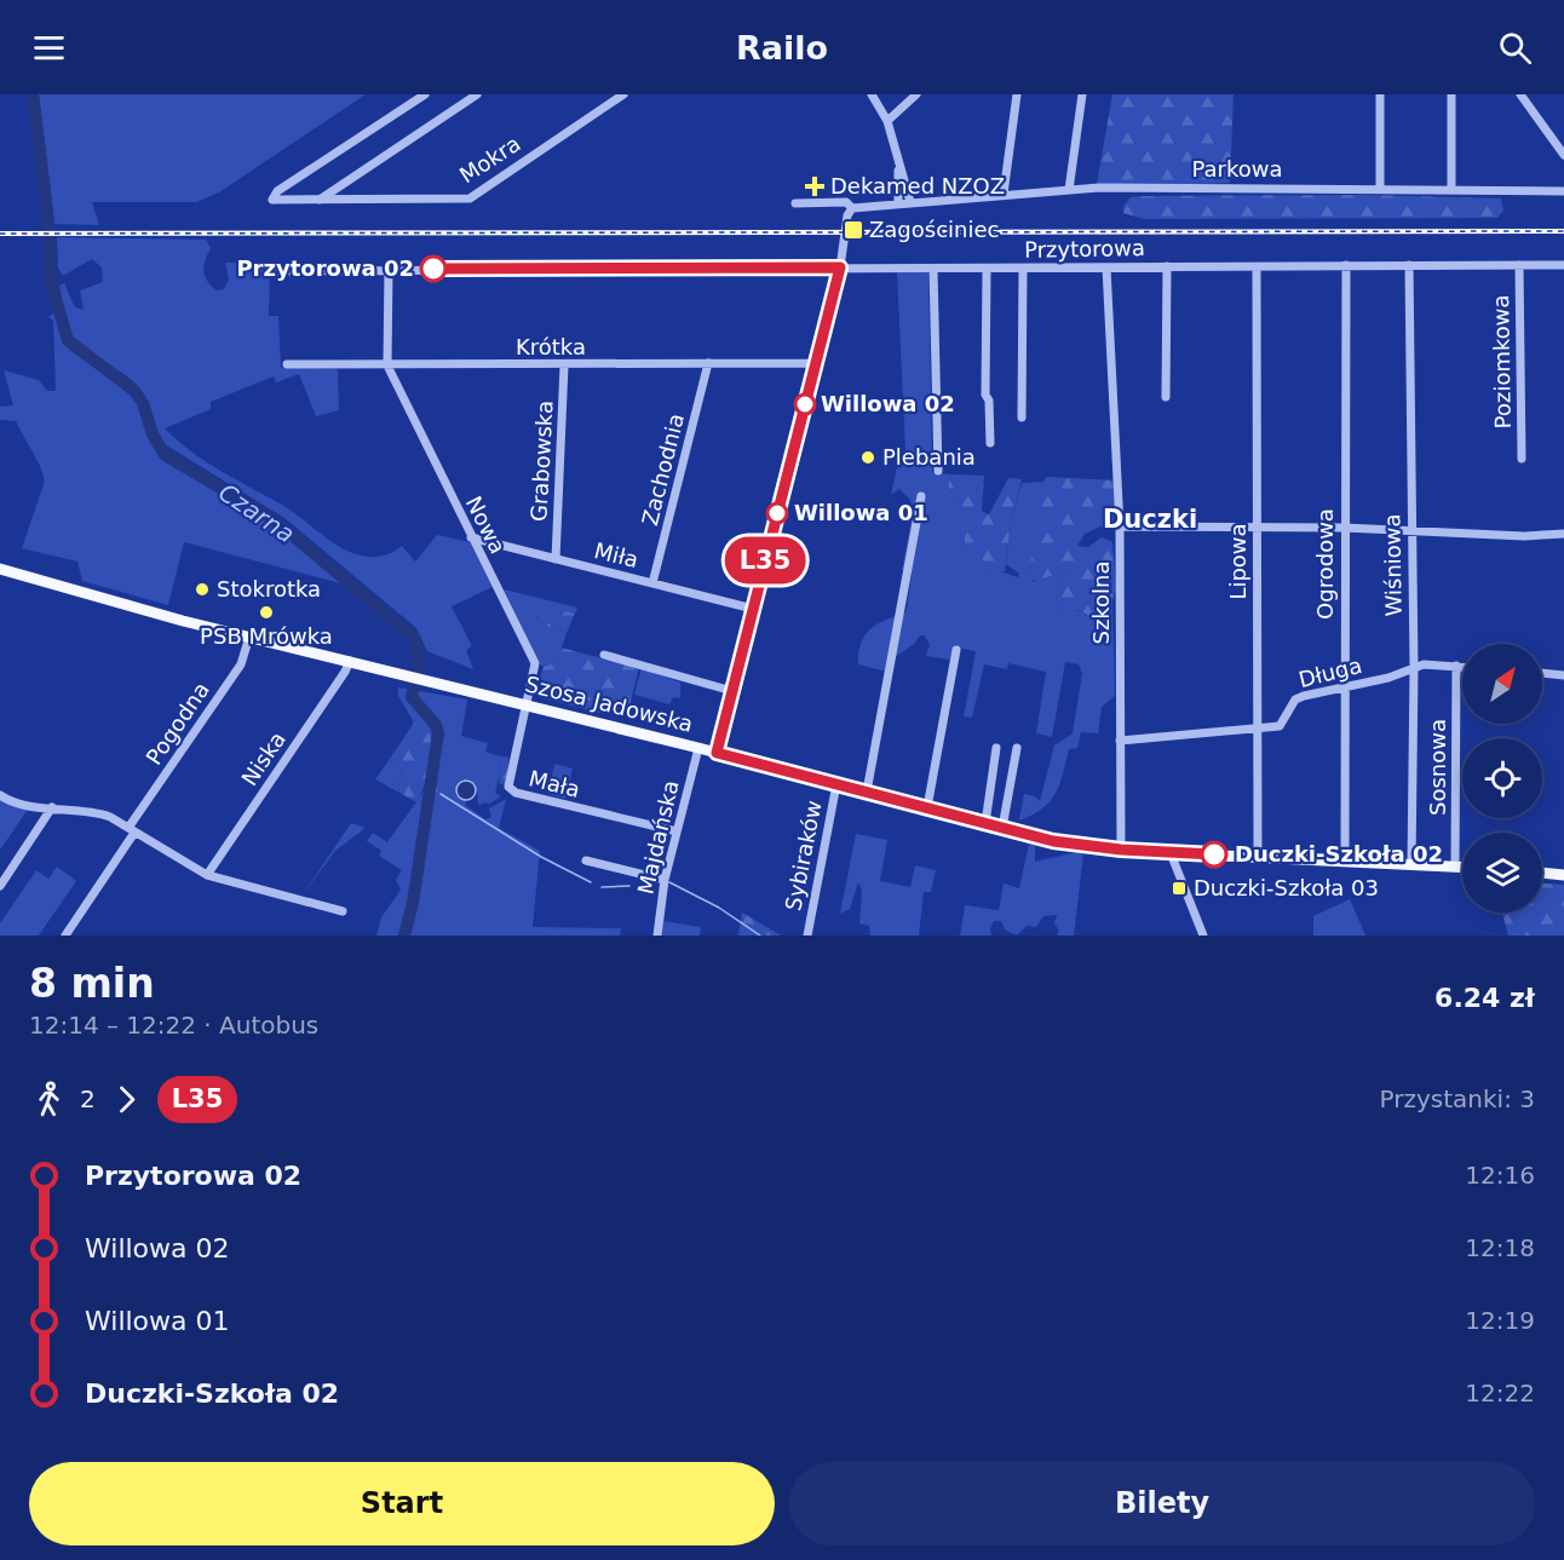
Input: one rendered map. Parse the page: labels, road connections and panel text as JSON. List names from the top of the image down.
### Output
{
  "streets": {
    "main road": ["Szosa Jadowska"],
    "street": [
      "Mokra",
      "Parkowa",
      "Przytorowa",
      "Krótka",
      "Poziomkowa",
      "Grabowska",
      "Zachodnia",
      "Nowa",
      "Miła",
      "Lipowa",
      "Ogrodowa",
      "Wiśniowa",
      "Szkolna",
      "Długa",
      "Pogodna",
      "Niska",
      "Sosnowa",
      "Mała",
      "Majdańska",
      "Sybiraków"
    ]
  },
  "crossings": [
    ["Przytorowa", "Poziomkowa"],
    ["Przytorowa", "Lipowa"],
    ["Przytorowa", "Ogrodowa"],
    ["Przytorowa", "Wiśniowa"],
    ["Przytorowa", "Szkolna"],
    ["Krótka", "Grabowska"],
    ["Krótka", "Zachodnia"],
    ["Krótka", "Nowa"],
    ["Grabowska", "Miła"],
    ["Zachodnia", "Miła"],
    ["Nowa", "Miła"],
    ["Nowa", "Szosa Jadowska"],
    ["Nowa", "Mała"],
    ["Lipowa", "Długa"],
    ["Lipowa", "Szosa Jadowska"],
    ["Ogrodowa", "Długa"],
    ["Ogrodowa", "Szosa Jadowska"],
    ["Wiśniowa", "Długa"],
    ["Wiśniowa", "Szosa Jadowska"],
    ["Szkolna", "Długa"],
    ["Szkolna", "Szosa Jadowska"],
    ["Długa", "Sosnowa"],
    ["Szosa Jadowska", "Pogodna"],
    ["Szosa Jadowska", "Niska"],
    ["Szosa Jadowska", "Sosnowa"],
    ["Szosa Jadowska", "Mała"],
    ["Szosa Jadowska", "Majdańska"],
    ["Szosa Jadowska", "Sybiraków"],
    ["Mała", "Majdańska"]
  ],
  "districts": ["Duczki"],
  "water": ["Czarna"],
  "places": {
    "health": ["Dekamed NZOZ"],
    "transit": ["Zagościniec", "Duczki-Szkoła 03"],
    "other": [
      "Przytorowa 02",
      "Willowa 02",
      "Plebania",
      "Willowa 01",
      "Stokrotka",
      "PSB Mrówka",
      "Duczki-Szkoła 02"
    ]
  },
  "lines": ["bus line L35"],
  "north": "top right",
  "page": {
    "header": "Railo",
    "on_map": "L35",
    "heading": ["8 min", "12:14 – 12:22 · Autobus", "6.24 zł"],
    "legs": ["2", "L35", "Przystanki: 3"],
    "list": [
      {
        "name": "Przytorowa 02",
        "value": "12:16"
      },
      {
        "name": "Willowa 02",
        "value": "12:18"
      },
      {
        "name": "Willowa 01",
        "value": "12:19"
      },
      {
        "name": "Duczki-Szkoła 02",
        "value": "12:22"
      }
    ],
    "buttons": ["Start", "Bilety"]
  }
}
